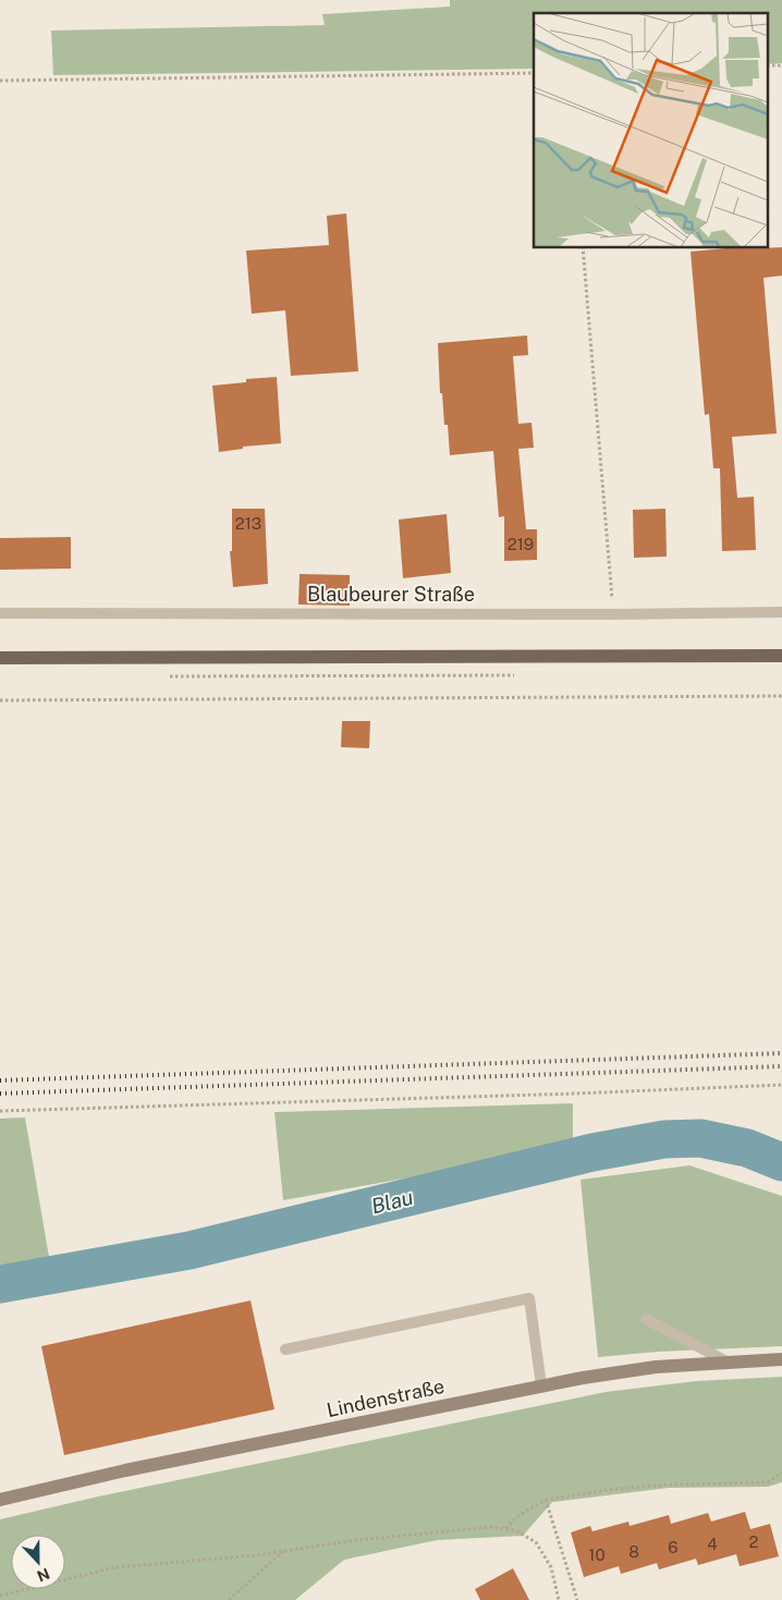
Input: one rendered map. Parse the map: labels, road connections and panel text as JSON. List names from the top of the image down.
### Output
{
  "streets": {
    "street": ["Lindenstraße"],
    "lane": ["Blaubeurer Straße"]
  },
  "water": ["Blau"],
  "house_numbers": [
    "213",
    "219",
    "2",
    "4",
    "6",
    "8",
    "10"
  ],
  "north": "bottom"
}
